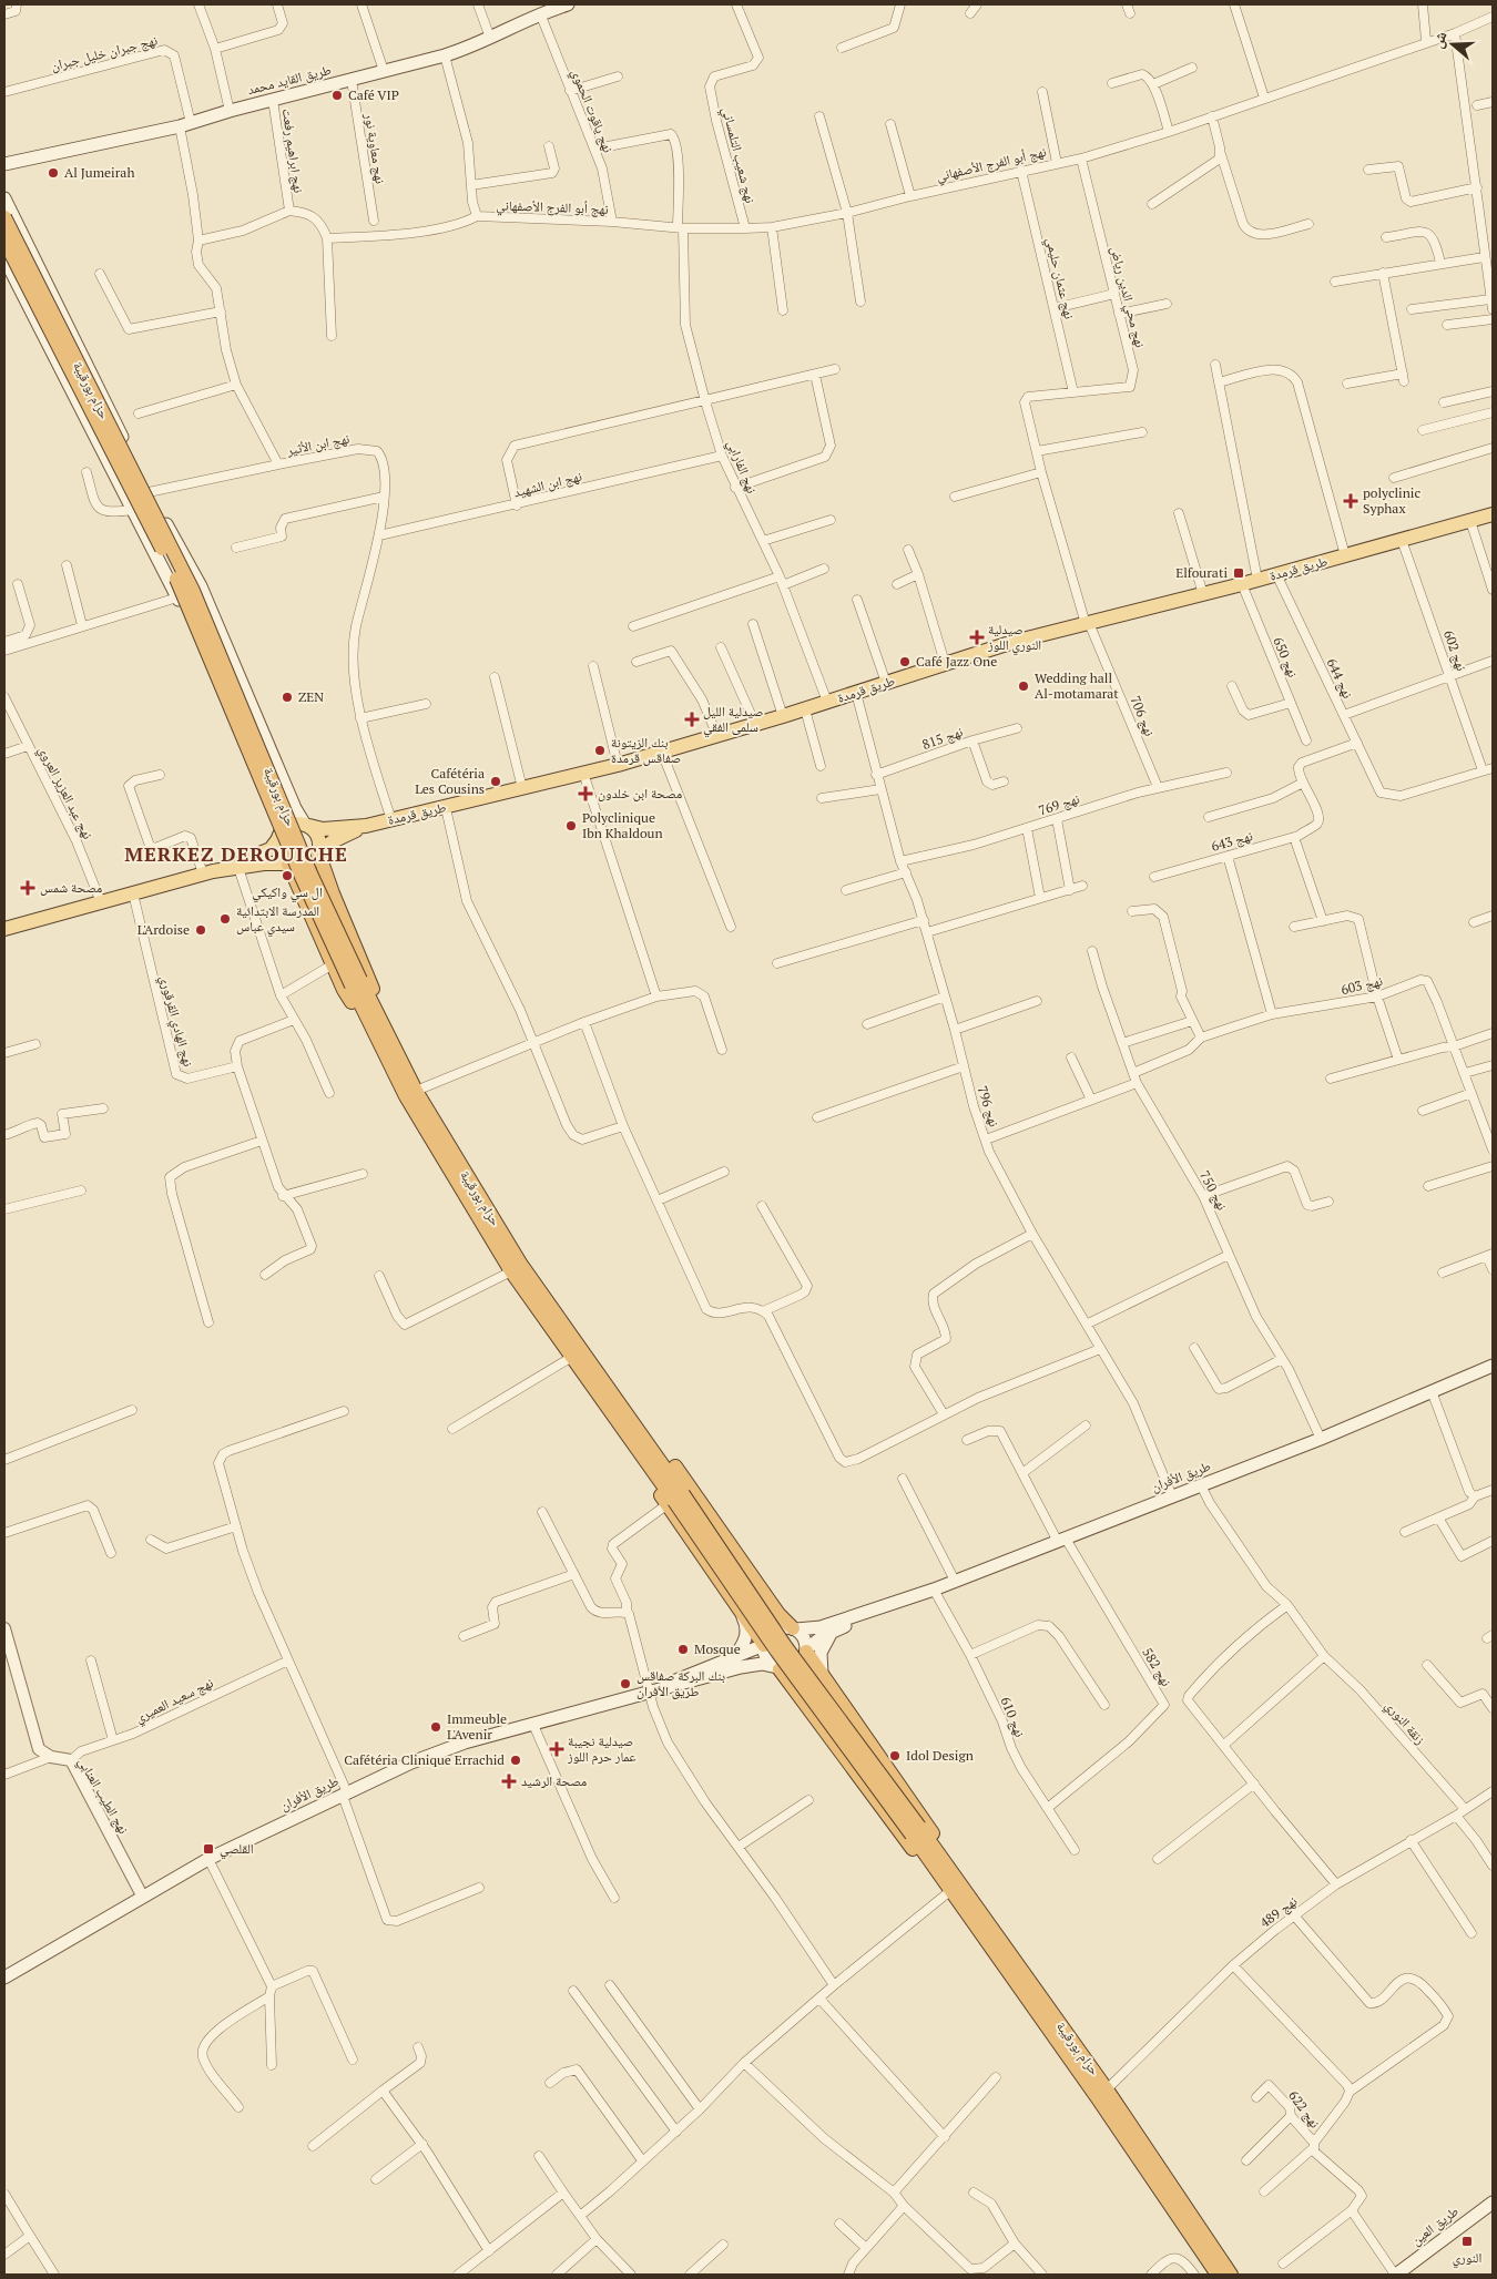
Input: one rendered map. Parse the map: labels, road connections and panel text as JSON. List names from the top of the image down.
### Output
{
  "streets": {
    "highway": ["حزام بورقيبة"],
    "main road": [
      "طريق القايد محمد",
      "طريق قرمدة",
      "طريق الأفران",
      "طريق العين"
    ],
    "street": [
      "نهج جبران خليل جبران",
      "نهج ياقوت الحموي",
      "نهج معاوية نور",
      "نهج ابراهيم رفعت",
      "نهج شعيب التلمساني",
      "نهج أبو الفرج الأصفهاني",
      "نهج عثمان حليمي",
      "نهج محي الدين رياض",
      "نهج ابن الأثير",
      "نهج الفارابي",
      "نهج ابن الشهيد",
      "نهج 602",
      "نهج 650",
      "نهج 644",
      "نهج 706",
      "نهج 815",
      "نهج عبد العزيز العروي",
      "نهج 769",
      "نهج 643",
      "نهج 603",
      "نهج الهادي القرقوري",
      "نهج 796",
      "نهج 750",
      "نهج 582",
      "نهج سعيد العميري",
      "نهج 610",
      "زنقة النوري",
      "نهج الطيب العنابي",
      "نهج 489",
      "نهج 622"
    ]
  },
  "crossings": [
    ["نهج جبران خليل جبران", "طريق القايد محمد"],
    ["نهج جبران خليل جبران", "نهج ابن الأثير"],
    ["طريق القايد محمد", "نهج ياقوت الحموي"],
    ["طريق القايد محمد", "نهج معاوية نور"],
    ["طريق القايد محمد", "نهج ابراهيم رفعت"],
    ["طريق القايد محمد", "نهج ابن الأثير"],
    ["نهج ياقوت الحموي", "نهج أبو الفرج الأصفهاني"],
    ["نهج ابراهيم رفعت", "نهج ابن الأثير"],
    ["نهج شعيب التلمساني", "نهج أبو الفرج الأصفهاني"],
    ["نهج أبو الفرج الأصفهاني", "نهج عثمان حليمي"],
    ["نهج أبو الفرج الأصفهاني", "نهج محي الدين رياض"],
    ["نهج أبو الفرج الأصفهاني", "نهج الفارابي"],
    ["نهج عثمان حليمي", "نهج محي الدين رياض"],
    ["نهج عثمان حليمي", "نهج 706"],
    ["نهج محي الدين رياض", "نهج 706"],
    ["حزام بورقيبة", "طريق قرمدة"],
    ["حزام بورقيبة", "نهج 489"],
    ["نهج ابن الأثير", "نهج ابن الشهيد"],
    ["نهج ابن الأثير", "طريق قرمدة"],
    ["نهج الفارابي", "نهج ابن الشهيد"],
    ["نهج الفارابي", "طريق قرمدة"],
    ["طريق قرمدة", "نهج 602"],
    ["طريق قرمدة", "نهج 650"],
    ["طريق قرمدة", "نهج 644"],
    ["طريق قرمدة", "نهج 706"],
    ["طريق قرمدة", "نهج 796"],
    ["نهج 602", "نهج 644"],
    ["نهج 706", "نهج 769"],
    ["نهج 815", "نهج 796"],
    ["نهج 769", "نهج 796"],
    ["نهج 603", "نهج 750"],
    ["نهج 796", "طريق الأفران"],
    ["نهج 750", "طريق الأفران"],
    ["طريق الأفران", "نهج 582"],
    ["طريق الأفران", "نهج 610"],
    ["طريق الأفران", "زنقة النوري"],
    ["طريق الأفران", "نهج الطيب العنابي"],
    ["نهج 582", "نهج 610"],
    ["نهج سعيد العميري", "نهج الطيب العنابي"],
    ["زنقة النوري", "نهج 489"]
  ],
  "districts": ["MERKEZ DEROUICHE"],
  "places": {
    "other": [
      "Café VIP",
      "Al Jumeirah",
      "Café Jazz One",
      "Wedding hall Al-motamarat",
      "ZEN",
      "بنك الزيتونة صفاقس قرمدة",
      "Cafétéria Les Cousins",
      "Polyclinique Ibn Khaldoun",
      "ال سي واكيكي",
      "المدرسة الابتدائية سيدي عباس",
      "L'Ardoise",
      "Mosque",
      "بنك البركة صفاقس طريق الأفران",
      "Immeuble L'Avenir",
      "Idol Design",
      "Cafétéria Clinique Errachid"
    ],
    "health": [
      "polyclinic Syphax",
      "صيدلية النوري اللوز",
      "صيدلية الليل سلمى الفقي",
      "مصحة ابن خلدون",
      "مصحة شمس",
      "صيدلية نجيبة عمار حرم اللوز",
      "مصحة الرشيد"
    ],
    "transit": ["Elfourati", "القلصي", "النوري"]
  },
  "north": "left"
}
